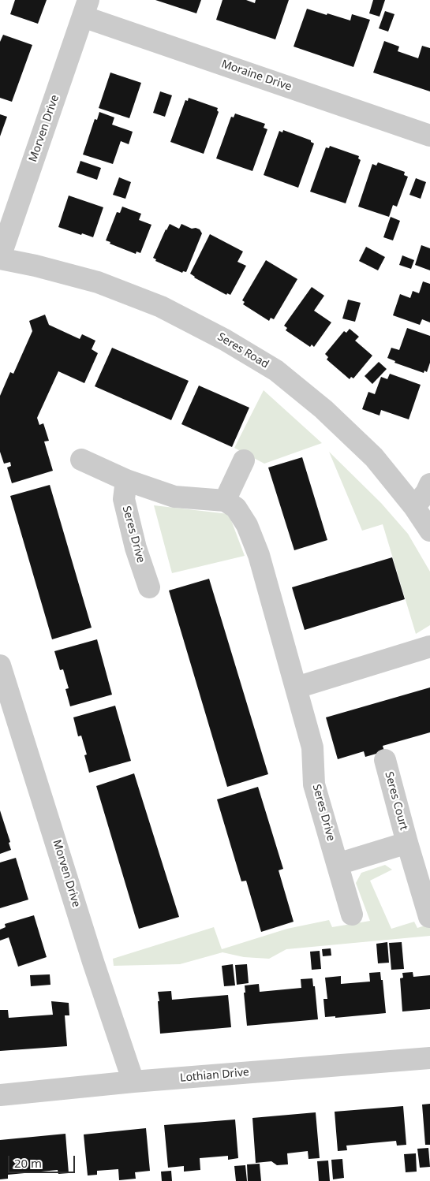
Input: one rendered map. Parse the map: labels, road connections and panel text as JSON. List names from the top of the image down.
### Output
{
  "streets": {
    "street": [
      "Moraine Drive",
      "Morven Drive",
      "Seres Road",
      "Seres Drive",
      "Seres Court",
      "Lothian Drive"
    ]
  },
  "crossings": [
    ["Moraine Drive", "Morven Drive"],
    ["Morven Drive", "Seres Road"],
    ["Morven Drive", "Lothian Drive"],
    ["Seres Drive", "Seres Court"]
  ],
  "scale_bar": "20 m"
}
